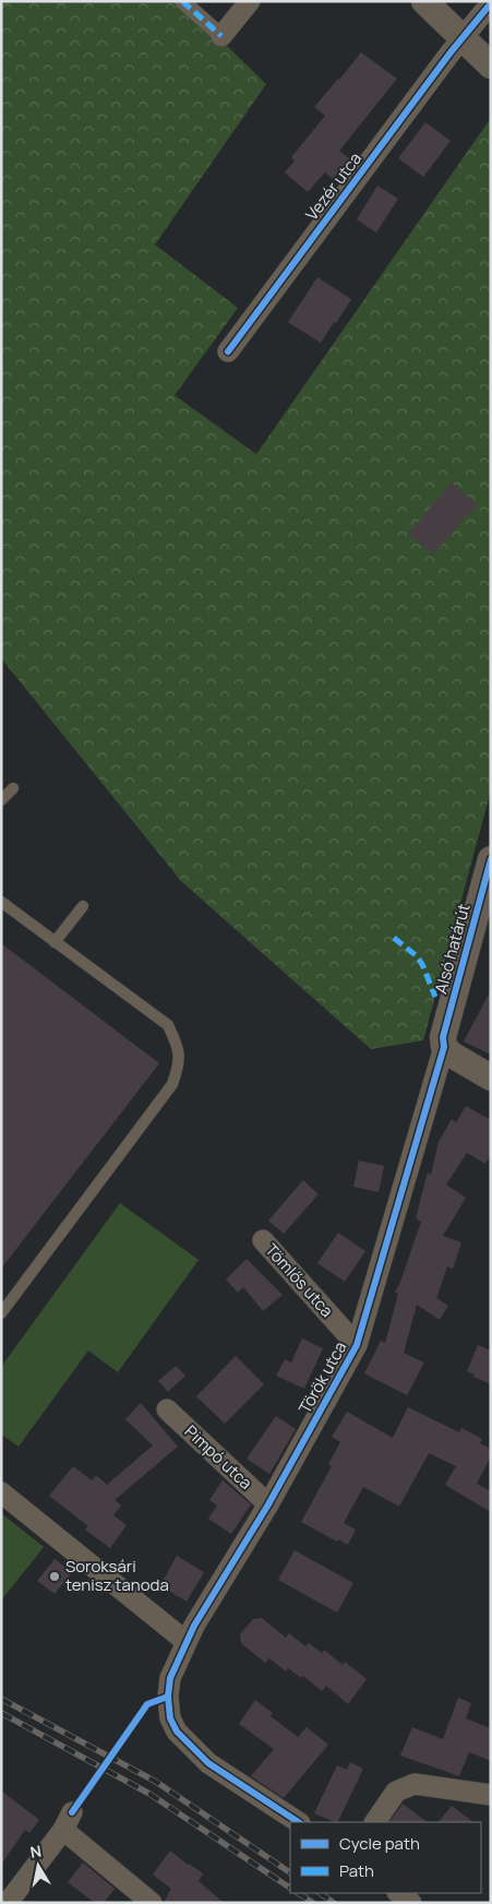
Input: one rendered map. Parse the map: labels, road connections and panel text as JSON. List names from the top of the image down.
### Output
{
  "streets": {
    "street": [
      "Vezér utca",
      "Alsó határút",
      "Tömlős utca",
      "Török utca",
      "Pimpó utca"
    ]
  },
  "crossings": [
    ["Alsó határút", "Török utca"],
    ["Tömlős utca", "Török utca"],
    ["Török utca", "Pimpó utca"]
  ],
  "places": ["Soroksári tenisz tanoda"],
  "legend": ["Cycle path", "Path"],
  "north": "top"
}
